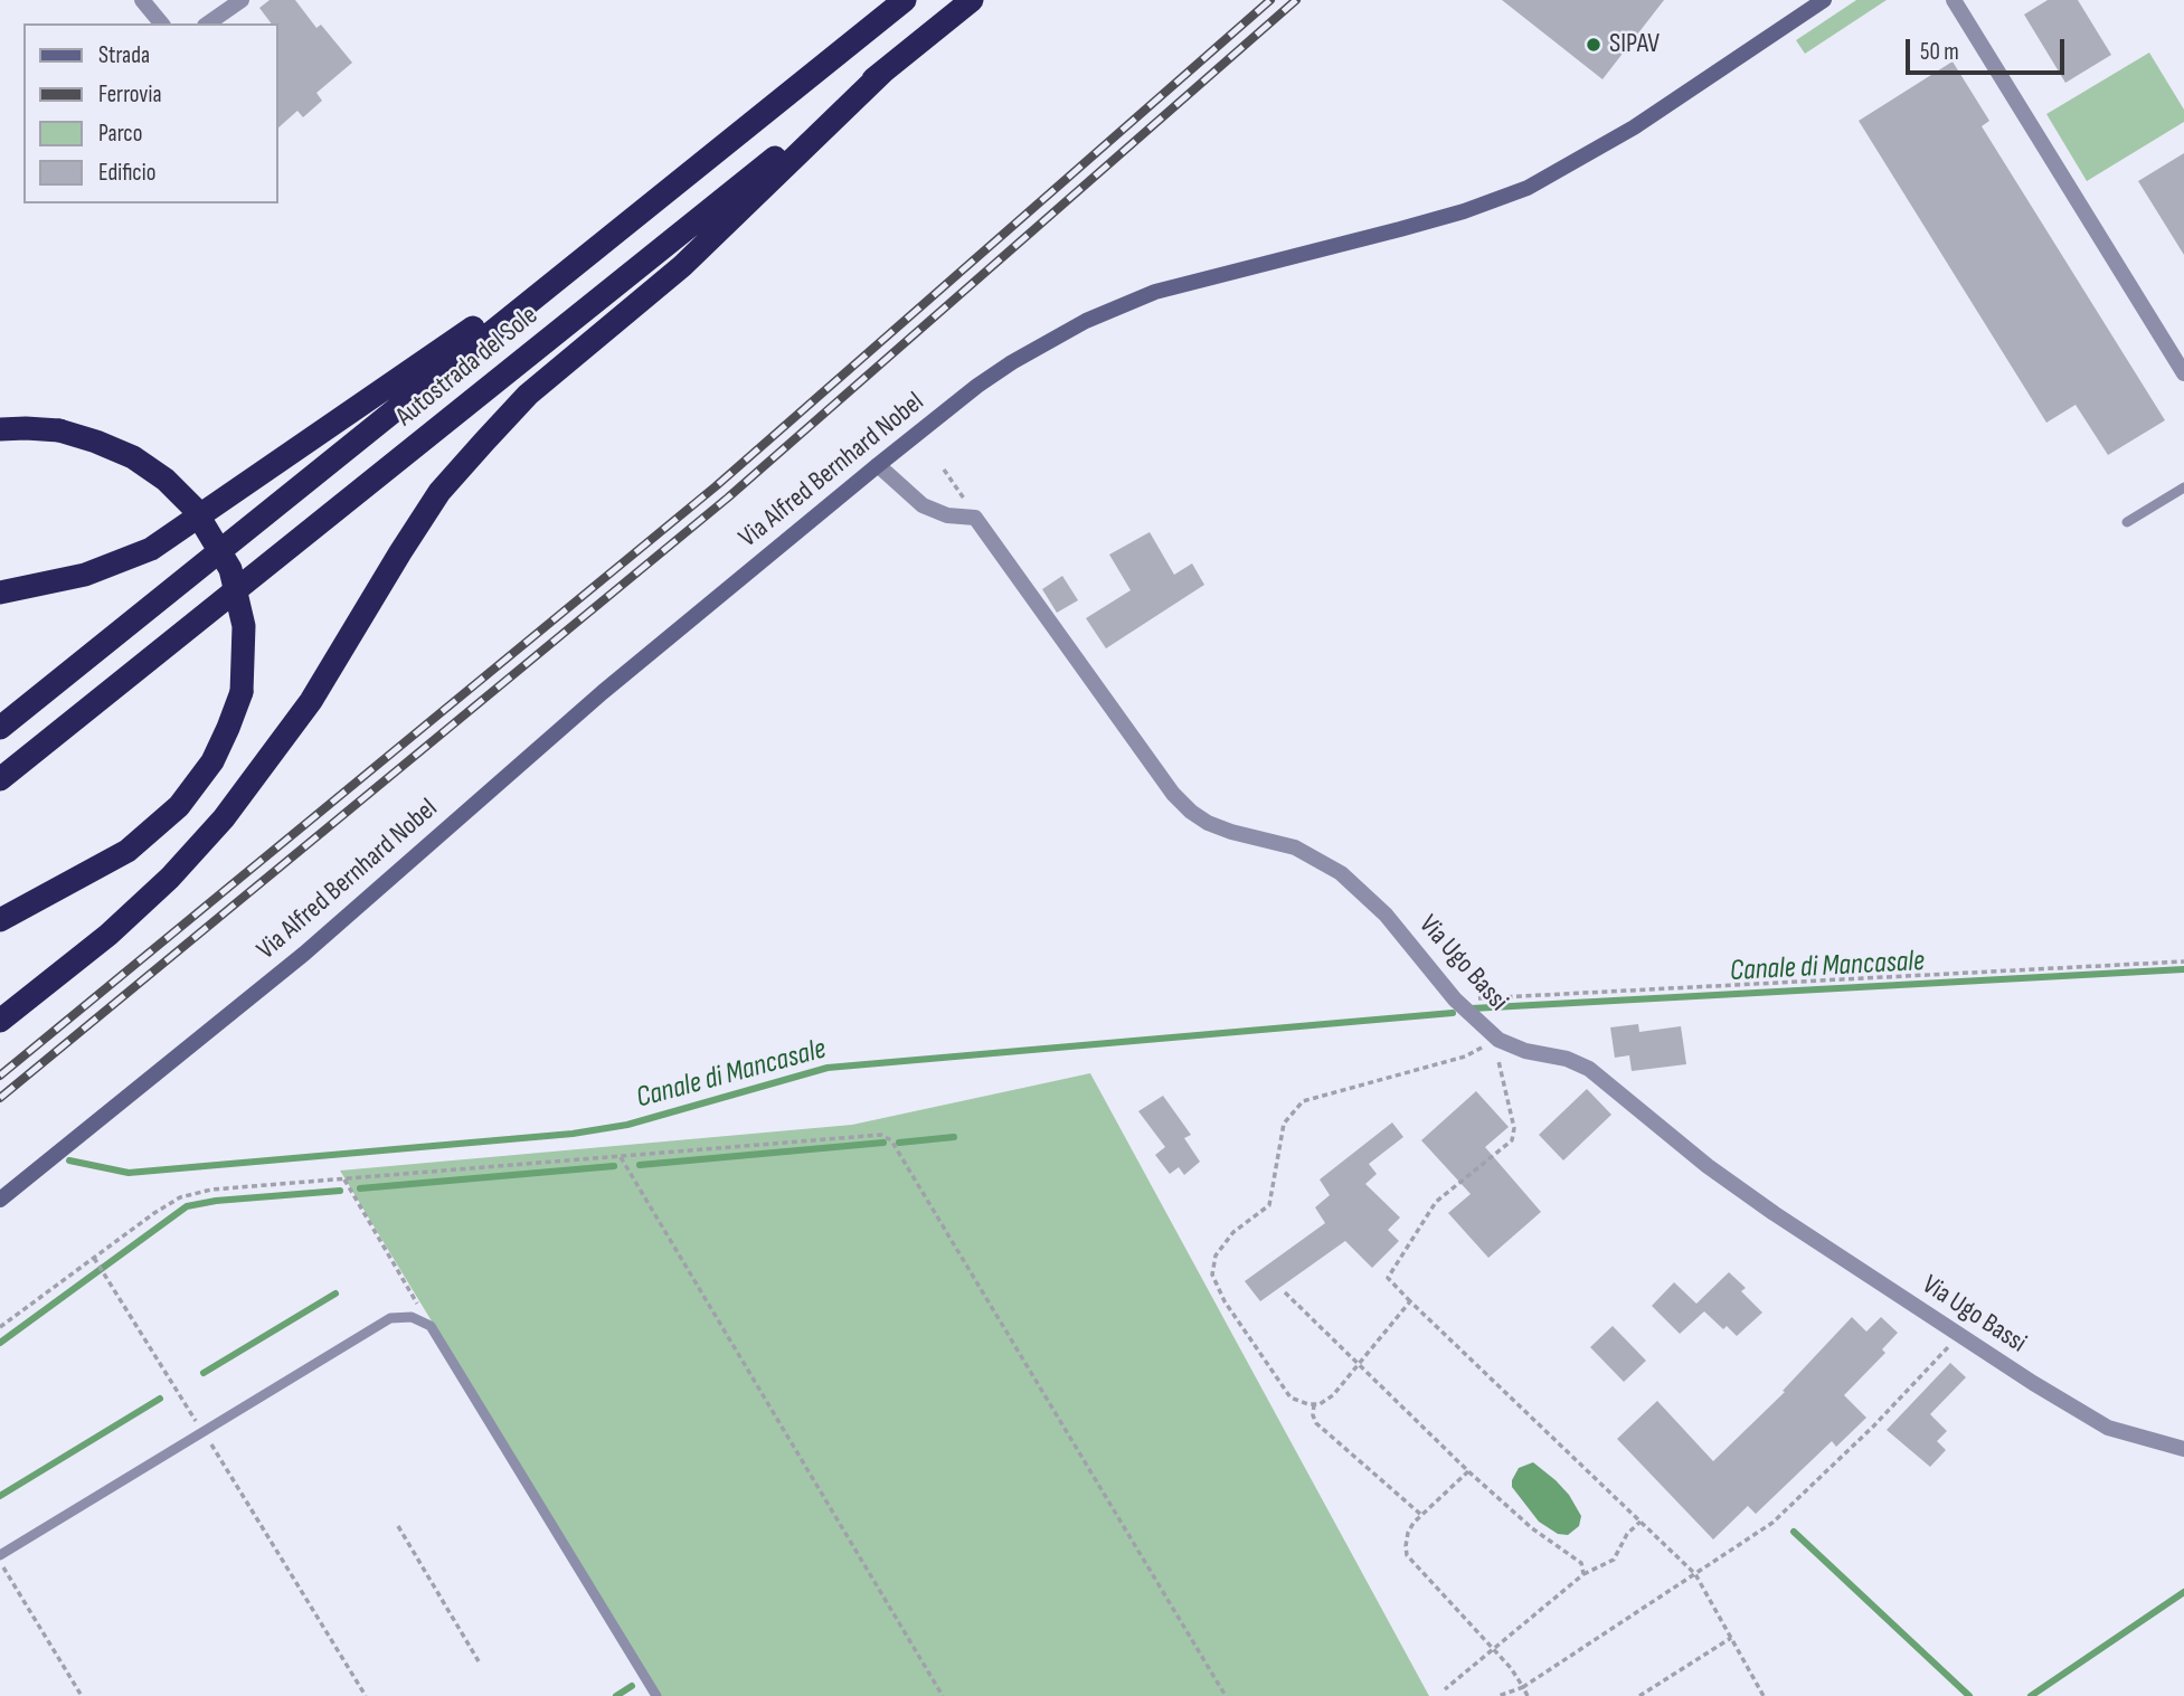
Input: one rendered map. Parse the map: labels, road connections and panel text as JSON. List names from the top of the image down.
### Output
{
  "streets": {
    "highway": ["Autostrada del Sole"],
    "street": ["Via Alfred Bernhard Nobel", "Via Ugo Bassi"]
  },
  "water": ["Canale di Mancasale"],
  "places": ["SIPAV"],
  "legend": [
    "Strada",
    "Ferrovia",
    "Parco",
    "Edificio"
  ],
  "scale_bar": "50 m"
}
